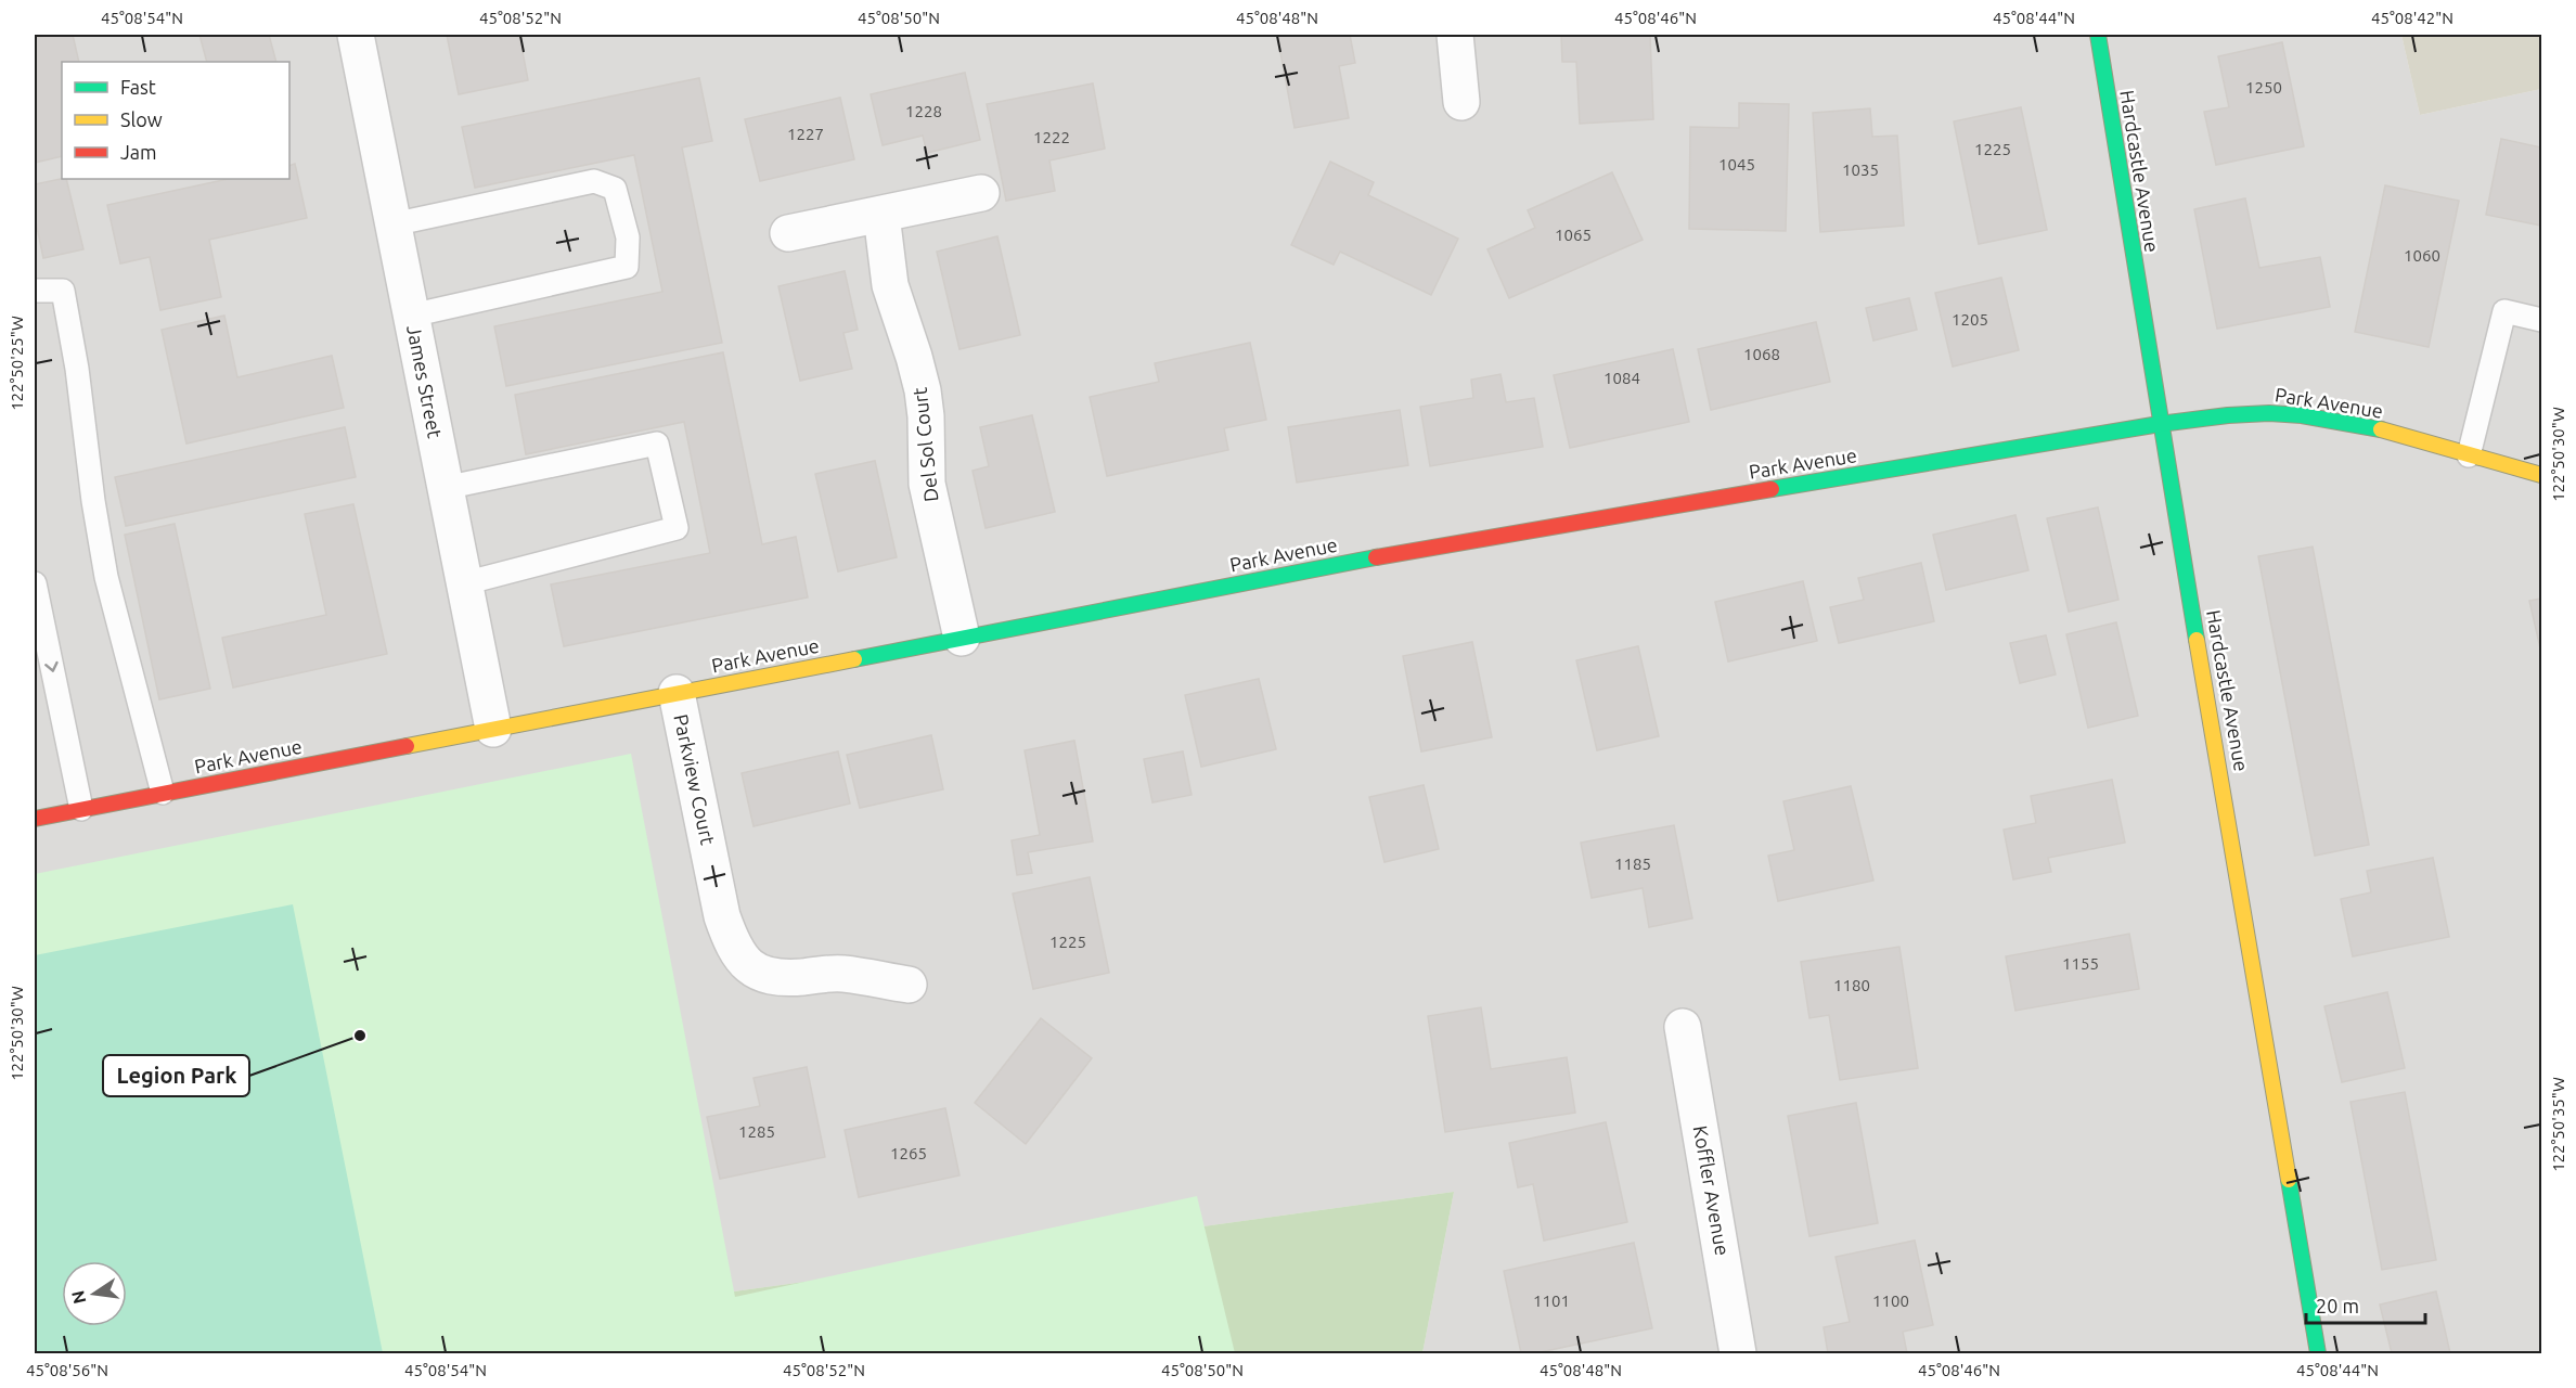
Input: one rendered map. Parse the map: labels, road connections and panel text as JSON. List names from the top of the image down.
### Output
{
  "streets": {
    "street": [
      "Hardcastle Avenue",
      "James Street",
      "Park Avenue",
      "Del Sol Court",
      "Parkview Court",
      "Koffler Avenue"
    ]
  },
  "crossings": [
    ["Hardcastle Avenue", "Park Avenue"],
    ["James Street", "Park Avenue"],
    ["Park Avenue", "Del Sol Court"],
    ["Park Avenue", "Parkview Court"]
  ],
  "places": ["Legion Park"],
  "house_numbers": [
    "1250",
    "1228",
    "1227",
    "1222",
    "1225",
    "1045",
    "1035",
    "1065",
    "1060",
    "1205",
    "1068",
    "1084",
    "1185",
    "1225",
    "1155",
    "1180",
    "1285",
    "1265",
    "1101",
    "1100"
  ],
  "legend": ["Fast", "Slow", "Jam"],
  "scale_bar": "20 m",
  "north": "left",
  "coordinates": [
    "45°08'54\"N",
    "45°08'52\"N",
    "45°08'50\"N",
    "45°08'48\"N",
    "45°08'46\"N",
    "45°08'44\"N",
    "45°08'42\"N",
    "122°50'25\"W",
    "122°50'30\"W",
    "122°50'35\"W",
    "45°08'56\"N"
  ]
}
